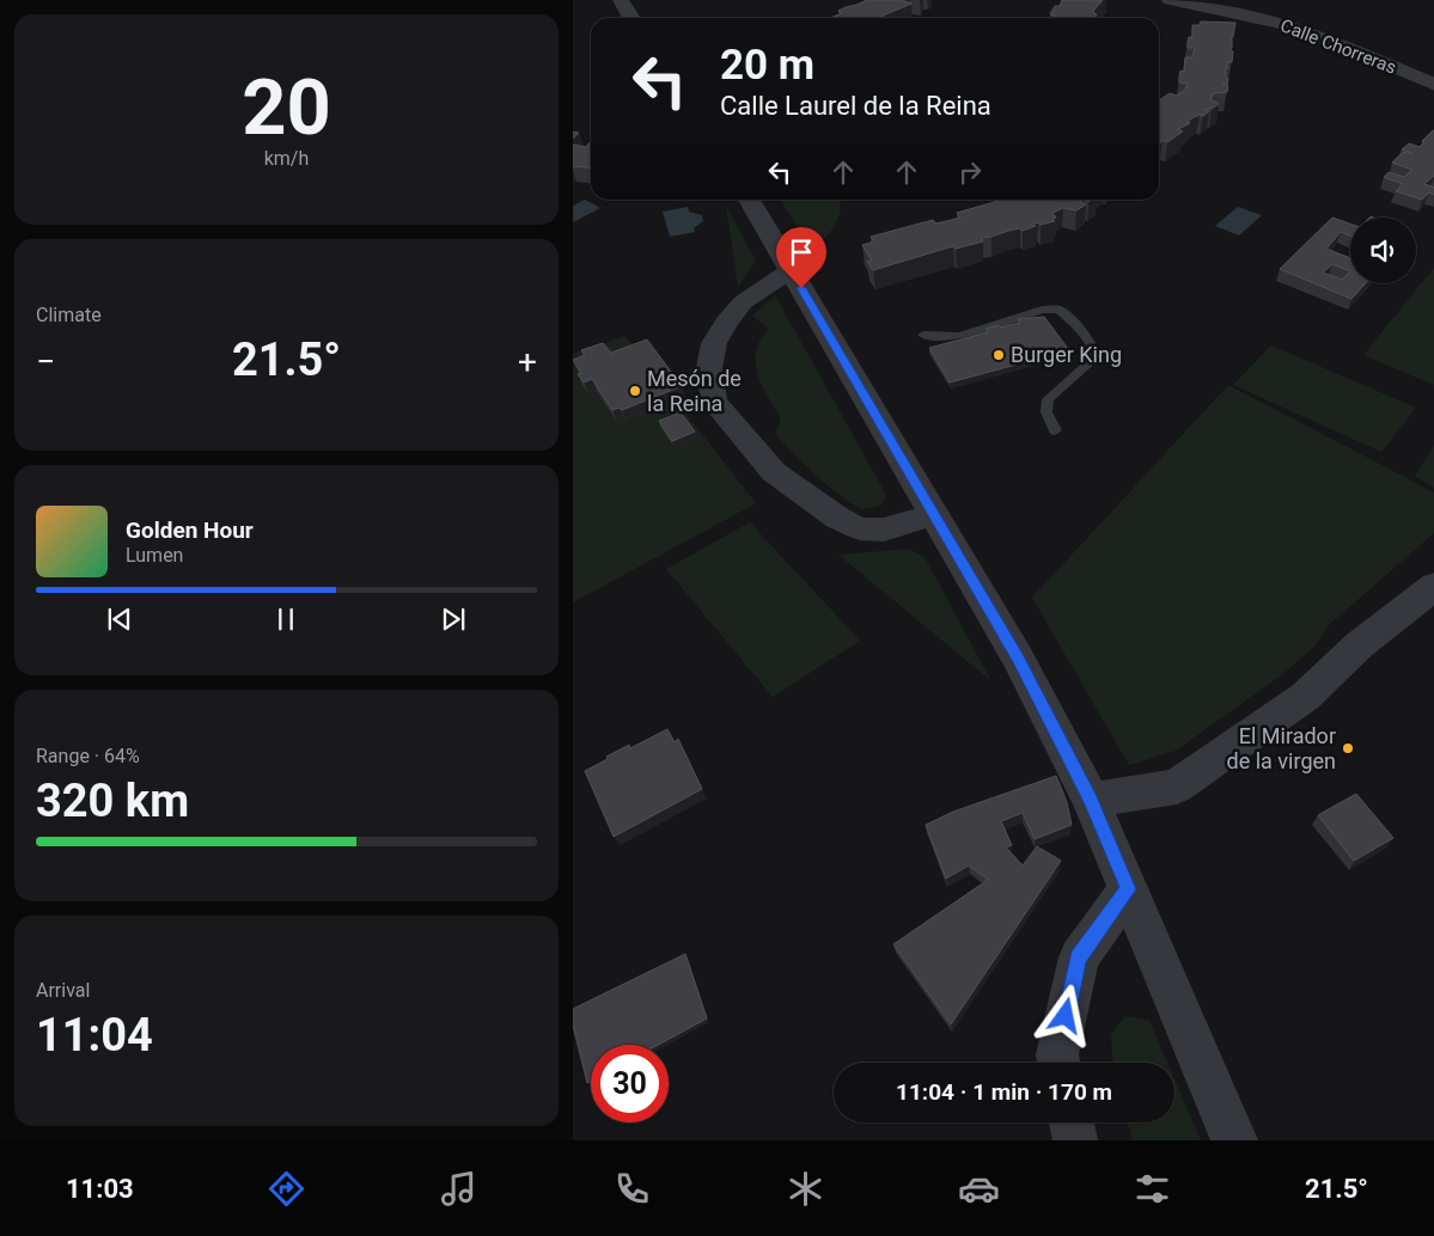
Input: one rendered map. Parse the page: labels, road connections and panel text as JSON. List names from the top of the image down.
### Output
{
  "streets": {
    "street": ["Calle Chorreras"]
  },
  "places": ["Burger King", "Mesón de la Reina", "El Mirador de la virgen"],
  "page": {
    "tile": [
      ["20", "km/h"],
      "Climate",
      ["Range · 64%", "320 km"],
      ["Arrival", "11:04"]
    ],
    "turn": ["20 m", "Calle Laurel de la Reina"],
    "heat": ["−", "21.5°", "+"],
    "song": ["Golden Hour", "Lumen"],
    "limit": "30",
    "trip": "11:04 · 1 min · 170 m",
    "tabs": ["11:03", "21.5°"]
  }
}
